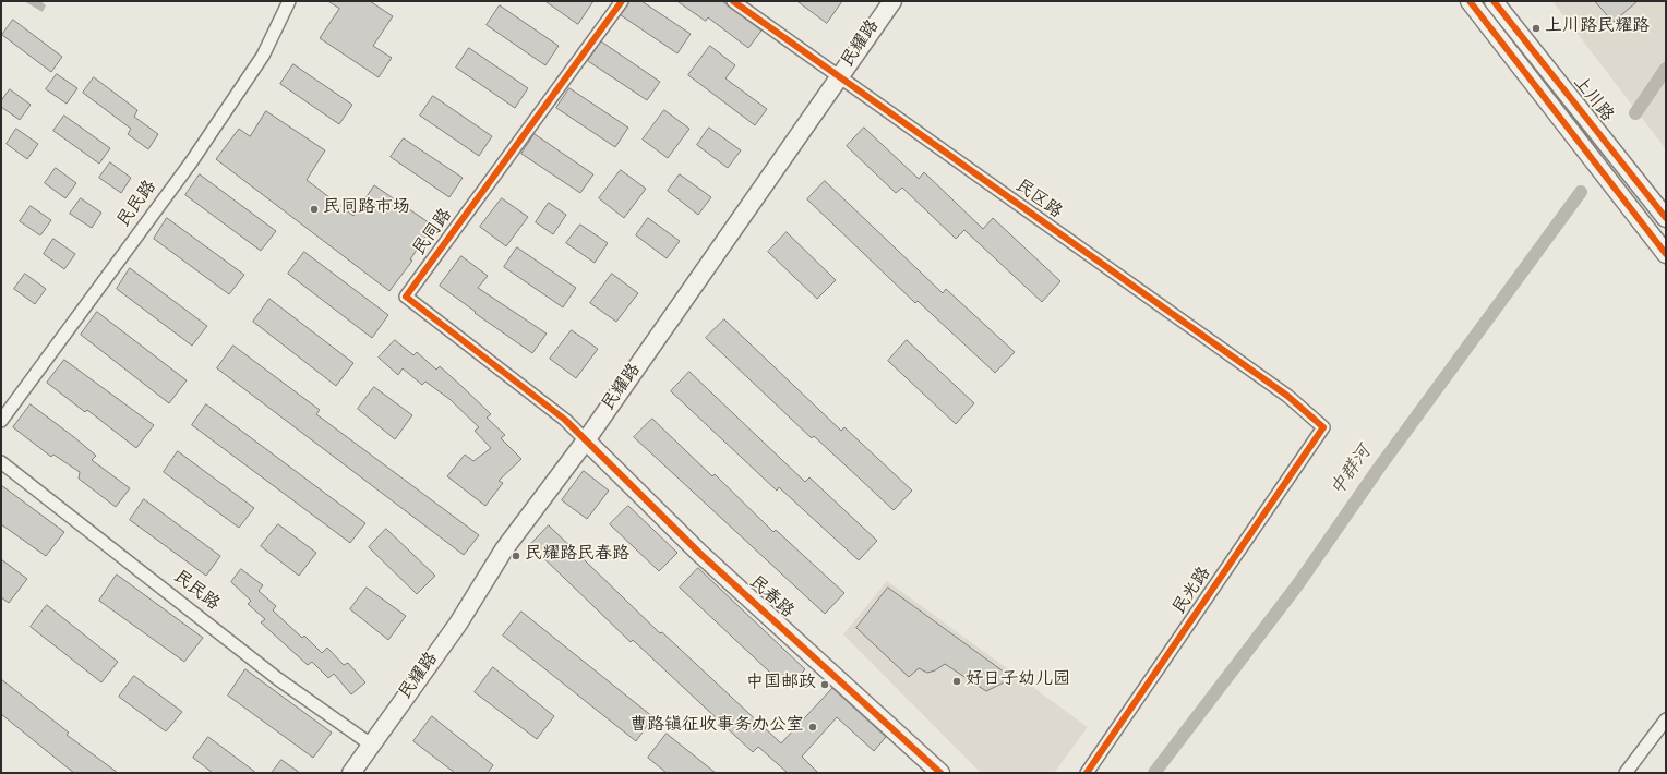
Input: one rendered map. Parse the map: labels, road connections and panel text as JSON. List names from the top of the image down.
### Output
{
  "streets": {
    "street": [
      "民耀路",
      "上川路",
      "民区路",
      "民民路",
      "民同路",
      "民光路",
      "民春路"
    ]
  },
  "crossings": [
    ["民耀路", "民区路"],
    ["民耀路", "民民路"],
    ["民耀路", "民同路"],
    ["民耀路", "民春路"],
    ["民区路", "民光路"],
    ["民同路", "民春路"]
  ],
  "water": ["中群河"],
  "places": [
    "上川路民耀路",
    "民同路市场",
    "民耀路民春路",
    "好日子幼儿园",
    "中国邮政",
    "曹路镇征收事务办公室"
  ]
}
